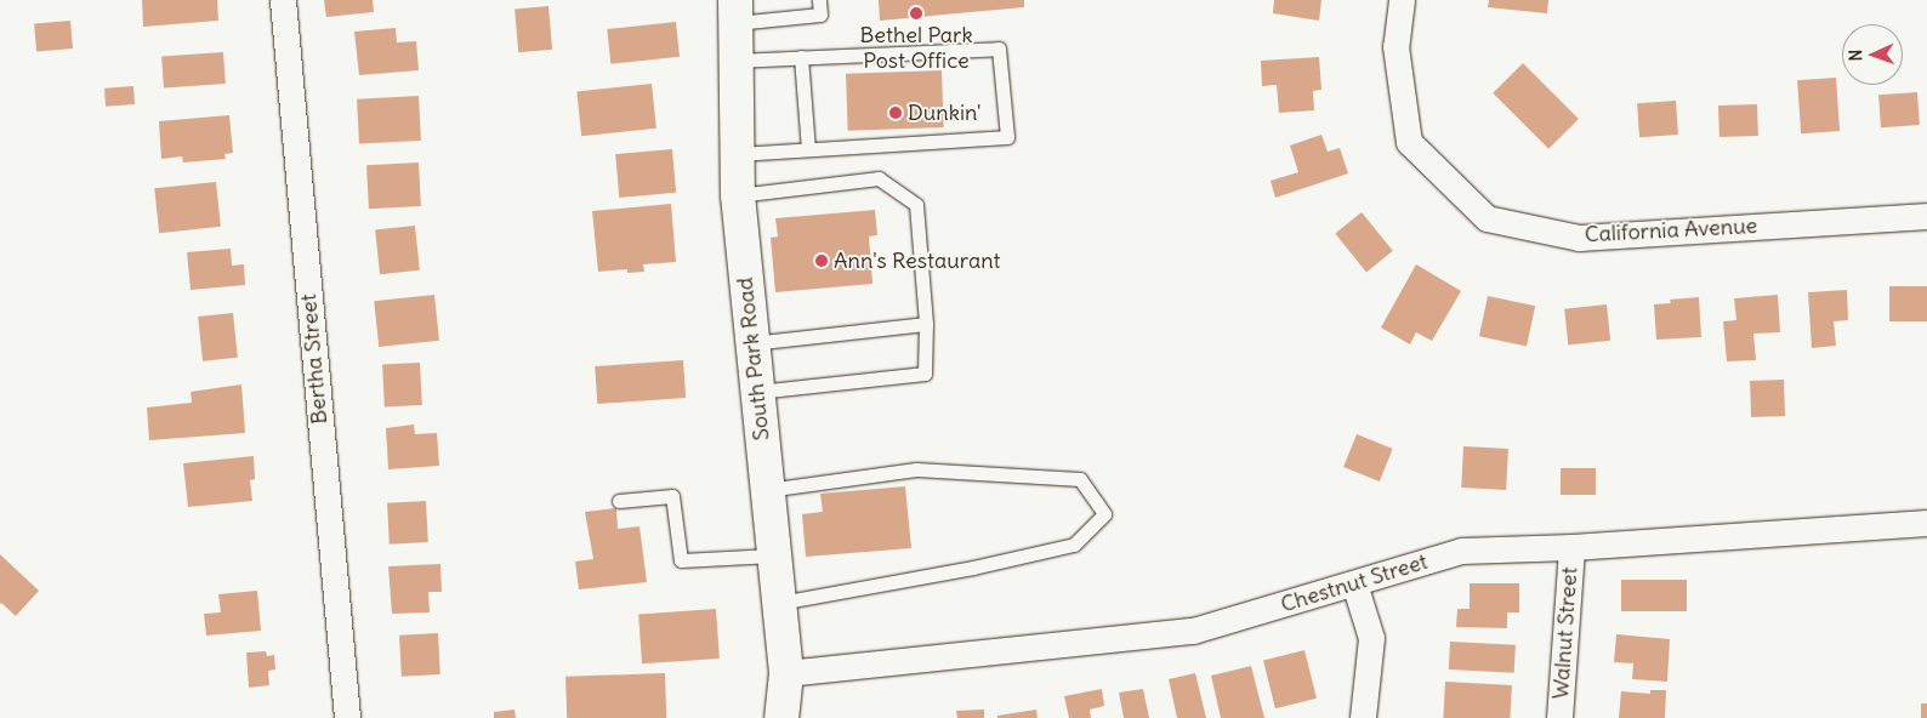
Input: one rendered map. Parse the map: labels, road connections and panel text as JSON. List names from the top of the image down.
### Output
{
  "streets": {
    "main road": ["South Park Road"],
    "street": [
      "California Avenue",
      "Bertha Street",
      "Chestnut Street",
      "Walnut Street"
    ]
  },
  "crossings": [
    ["South Park Road", "Chestnut Street"],
    ["Chestnut Street", "Walnut Street"]
  ],
  "places": ["Bethel Park Post Office", "Dunkin'", "Ann's Restaurant"],
  "north": "left"
}
